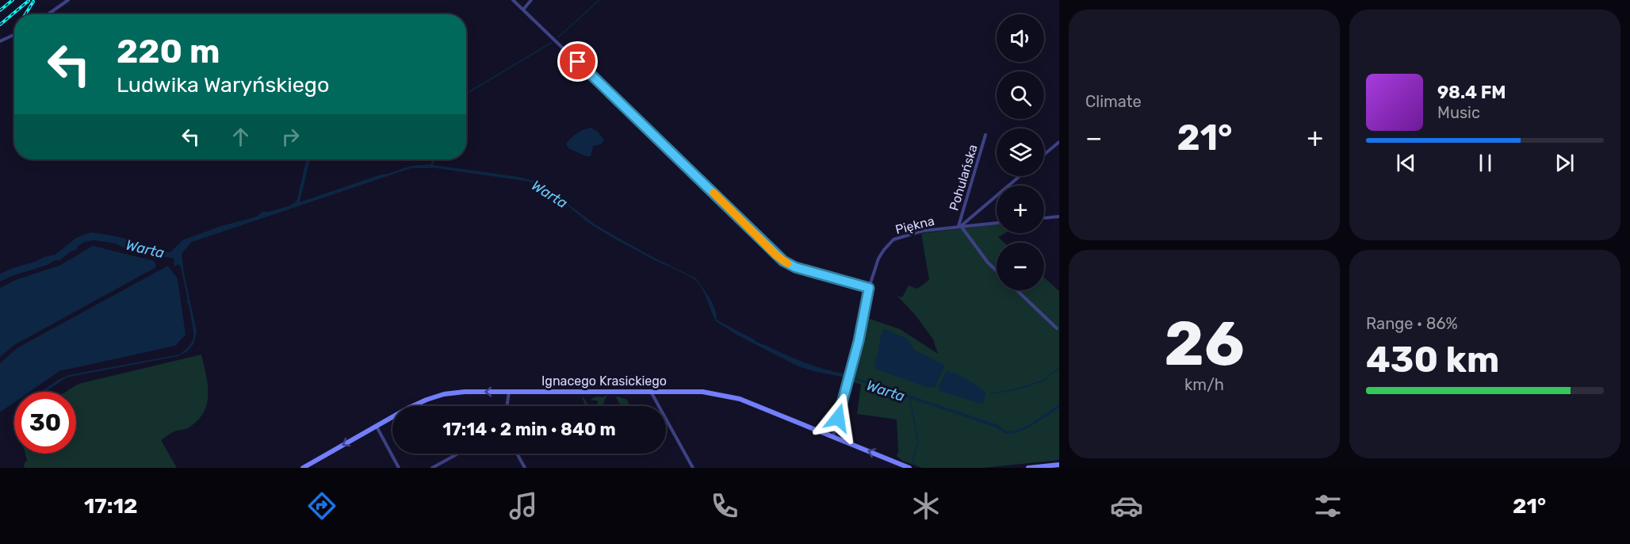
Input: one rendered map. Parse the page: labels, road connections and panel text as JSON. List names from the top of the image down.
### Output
{
  "streets": {
    "street": ["Pohulańska", "Piękna", "Ignacego Krasickiego"]
  },
  "crossings": [
    ["Pohulańska", "Piękna"],
    ["Piękna", "Ignacego Krasickiego"]
  ],
  "one_way": ["Ignacego Krasickiego"],
  "water": ["Warta"],
  "page": {
    "tile": [
      "Climate",
      ["26", "km/h"],
      ["Range · 86%", "430 km"]
    ],
    "map_buttons": ["+", "−"],
    "turn": ["220 m", "Ludwika Waryńskiego"],
    "song": ["98.4 FM", "Music"],
    "heat": ["−", "21°", "+"],
    "limit": "30",
    "trip": "17:14 · 2 min · 840 m",
    "tabs": ["17:12", "21°"]
  }
}
